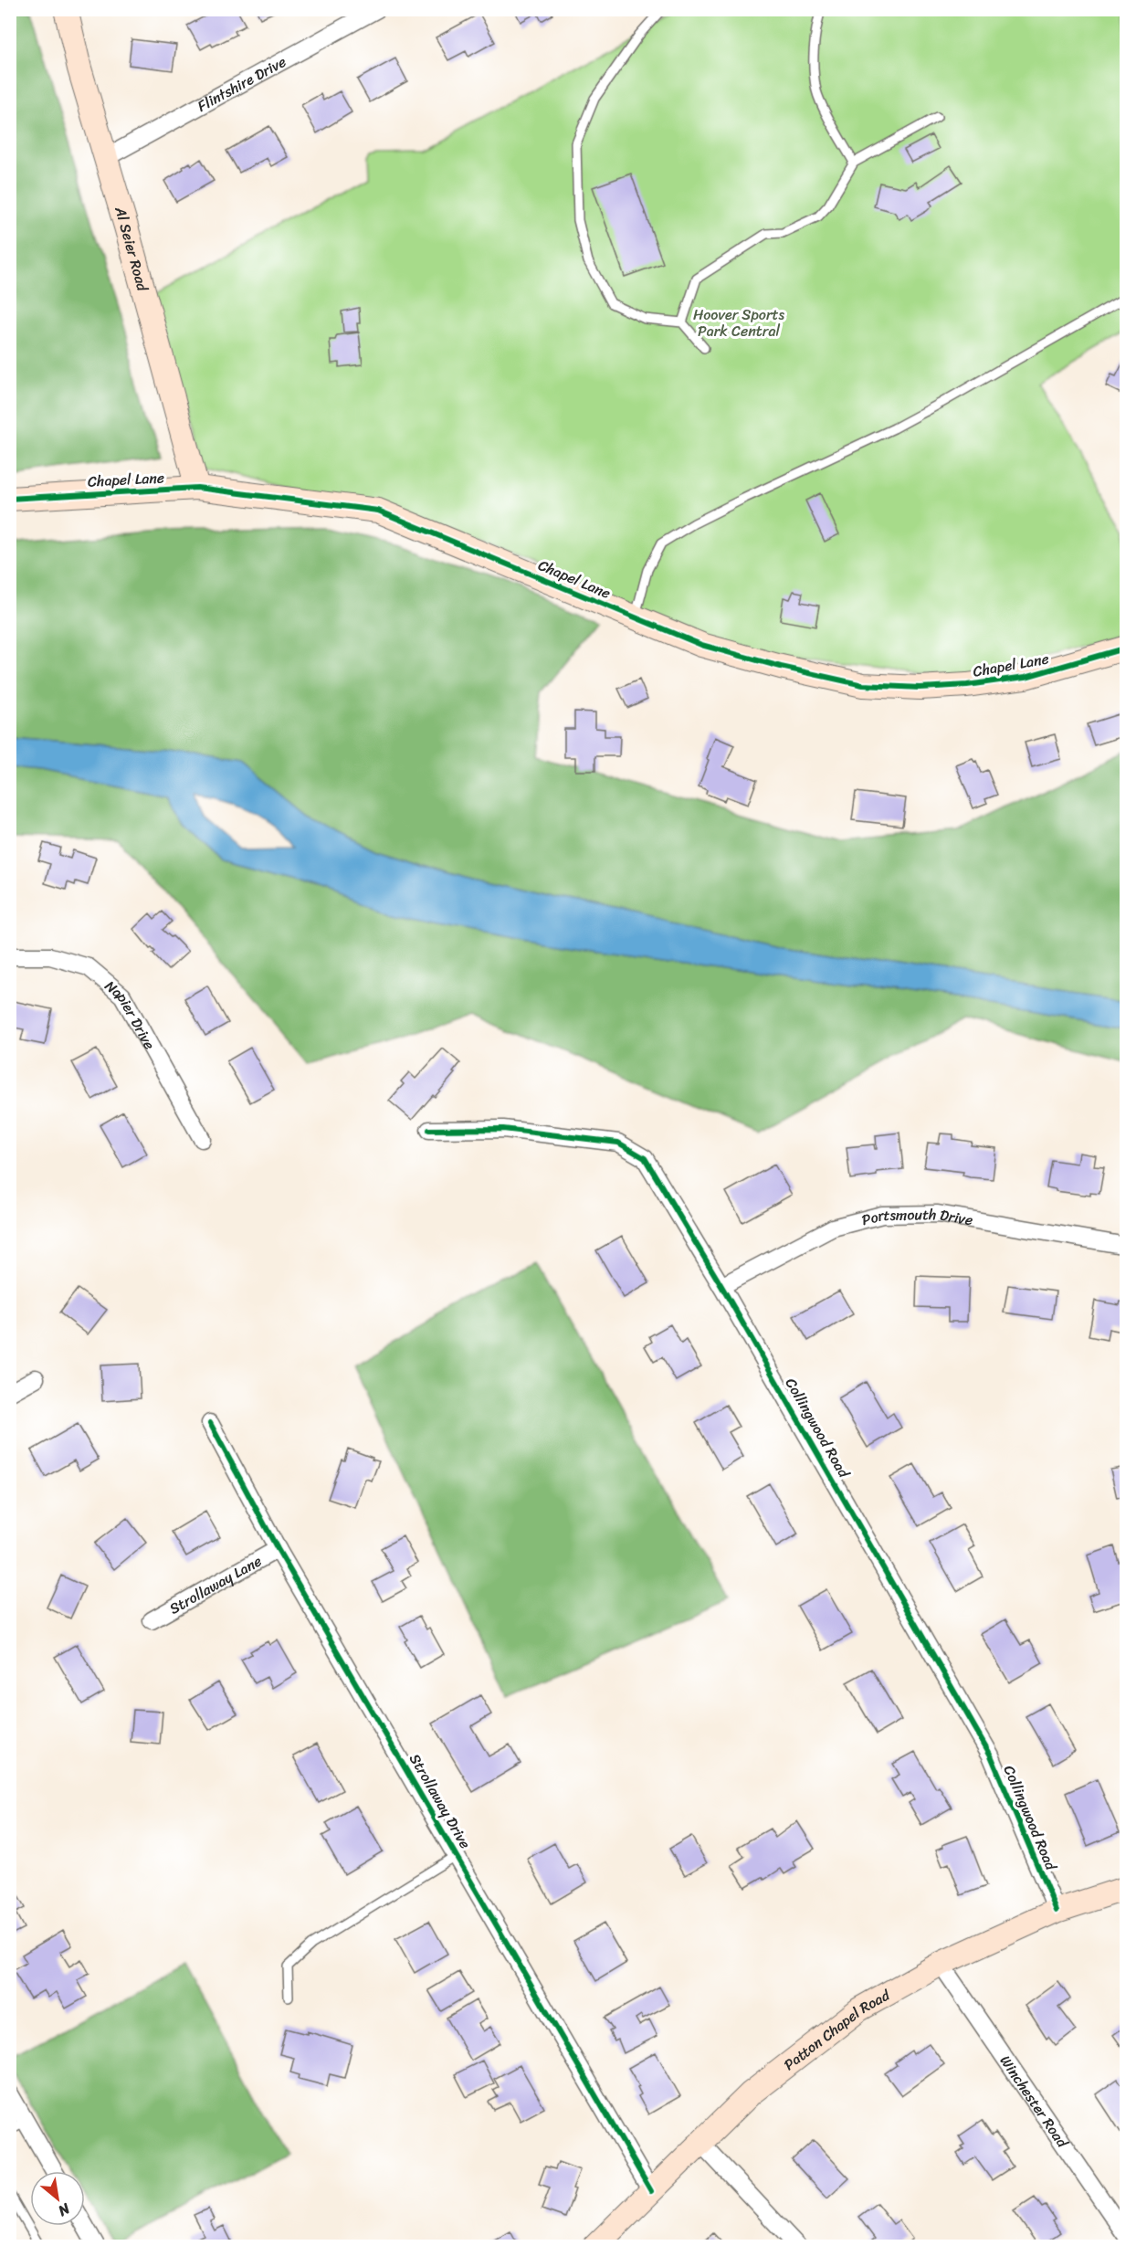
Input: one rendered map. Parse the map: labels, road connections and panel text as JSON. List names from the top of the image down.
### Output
{
  "streets": {
    "street": [
      "Flintshire Drive",
      "Al Seier Road",
      "Chapel Lane",
      "Napier Drive",
      "Portsmouth Drive",
      "Collingwood Road",
      "Strollaway Lane",
      "Strollaway Drive",
      "Patton Chapel Road",
      "Winchester Road"
    ]
  },
  "crossings": [
    ["Flintshire Drive", "Al Seier Road"],
    ["Al Seier Road", "Chapel Lane"],
    ["Portsmouth Drive", "Collingwood Road"],
    ["Collingwood Road", "Patton Chapel Road"],
    ["Strollaway Lane", "Strollaway Drive"],
    ["Strollaway Drive", "Patton Chapel Road"],
    ["Patton Chapel Road", "Winchester Road"]
  ],
  "parks": ["Hoover Sports Park Central"],
  "north": "bottom right"
}
